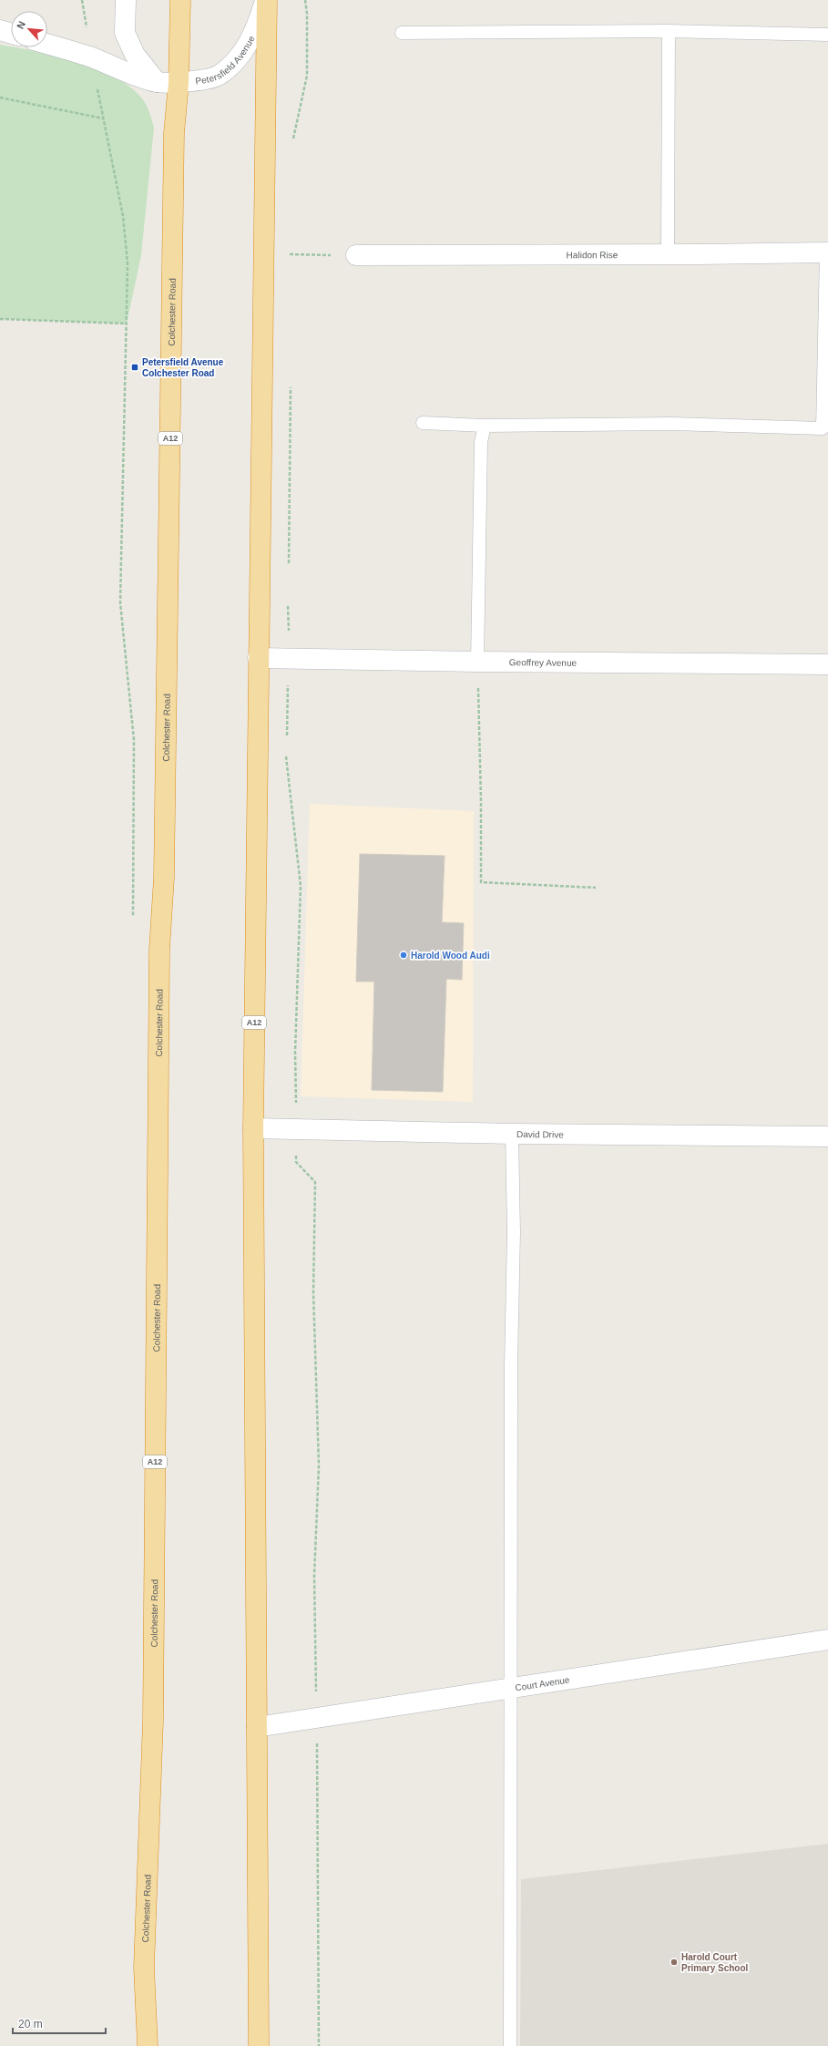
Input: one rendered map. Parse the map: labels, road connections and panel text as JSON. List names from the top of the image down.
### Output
{
  "streets": {
    "highway": ["Colchester Road", "A12"],
    "street": [
      "Petersfield Avenue",
      "Halidon Rise",
      "Geoffrey Avenue",
      "David Drive",
      "Court Avenue"
    ]
  },
  "crossings": [
    ["Petersfield Avenue", "Colchester Road"],
    ["Petersfield Avenue", "A12"],
    ["A12", "Geoffrey Avenue"],
    ["A12", "David Drive"],
    ["A12", "Court Avenue"]
  ],
  "places": {
    "transit": ["Petersfield Avenue Colchester Road"],
    "other": ["Harold Wood Audi", "Harold Court Primary School"]
  },
  "scale_bar": "20 m",
  "north": "top left"
}
